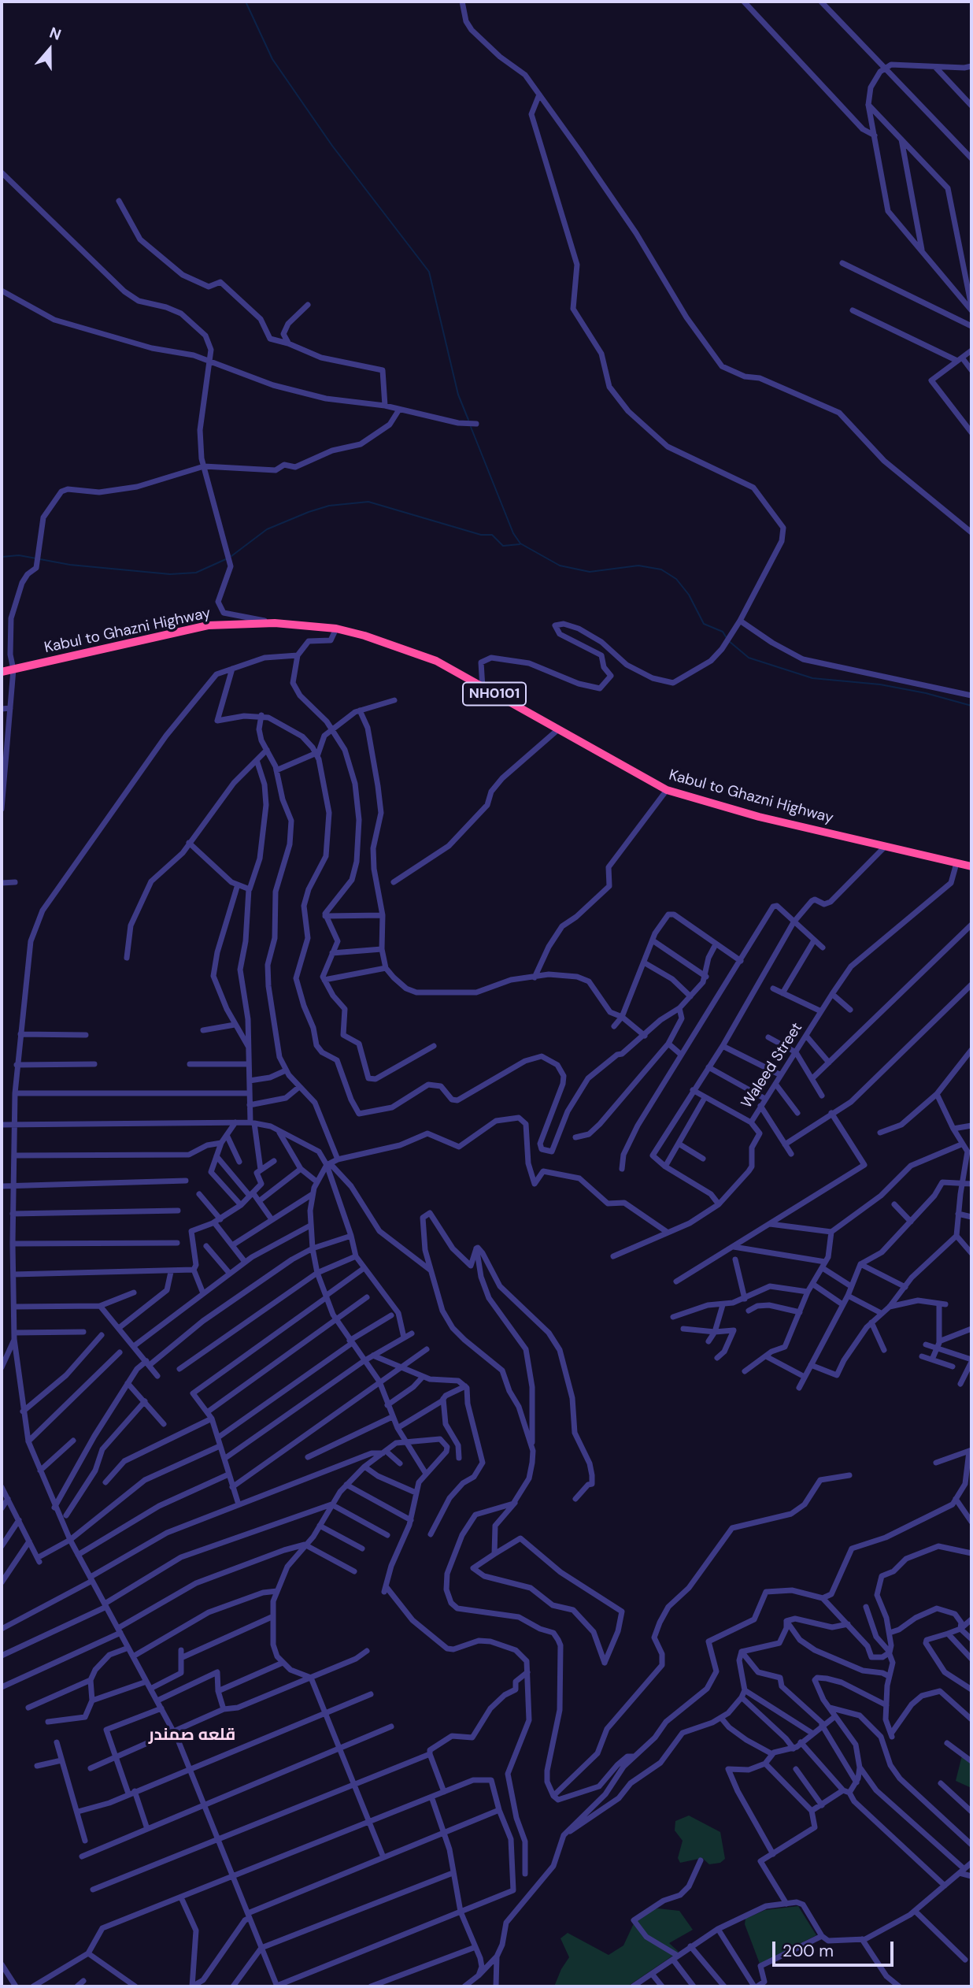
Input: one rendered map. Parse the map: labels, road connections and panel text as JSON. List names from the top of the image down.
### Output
{
  "streets": {
    "highway": ["Kabul to Ghazni Highway", "NH0101"],
    "street": ["Waleed Street"]
  },
  "crossings": [
    ["Kabul to Ghazni Highway", "Waleed Street"]
  ],
  "districts": ["قلعه صمندر"],
  "scale_bar": "200 m",
  "north": "top"
}
